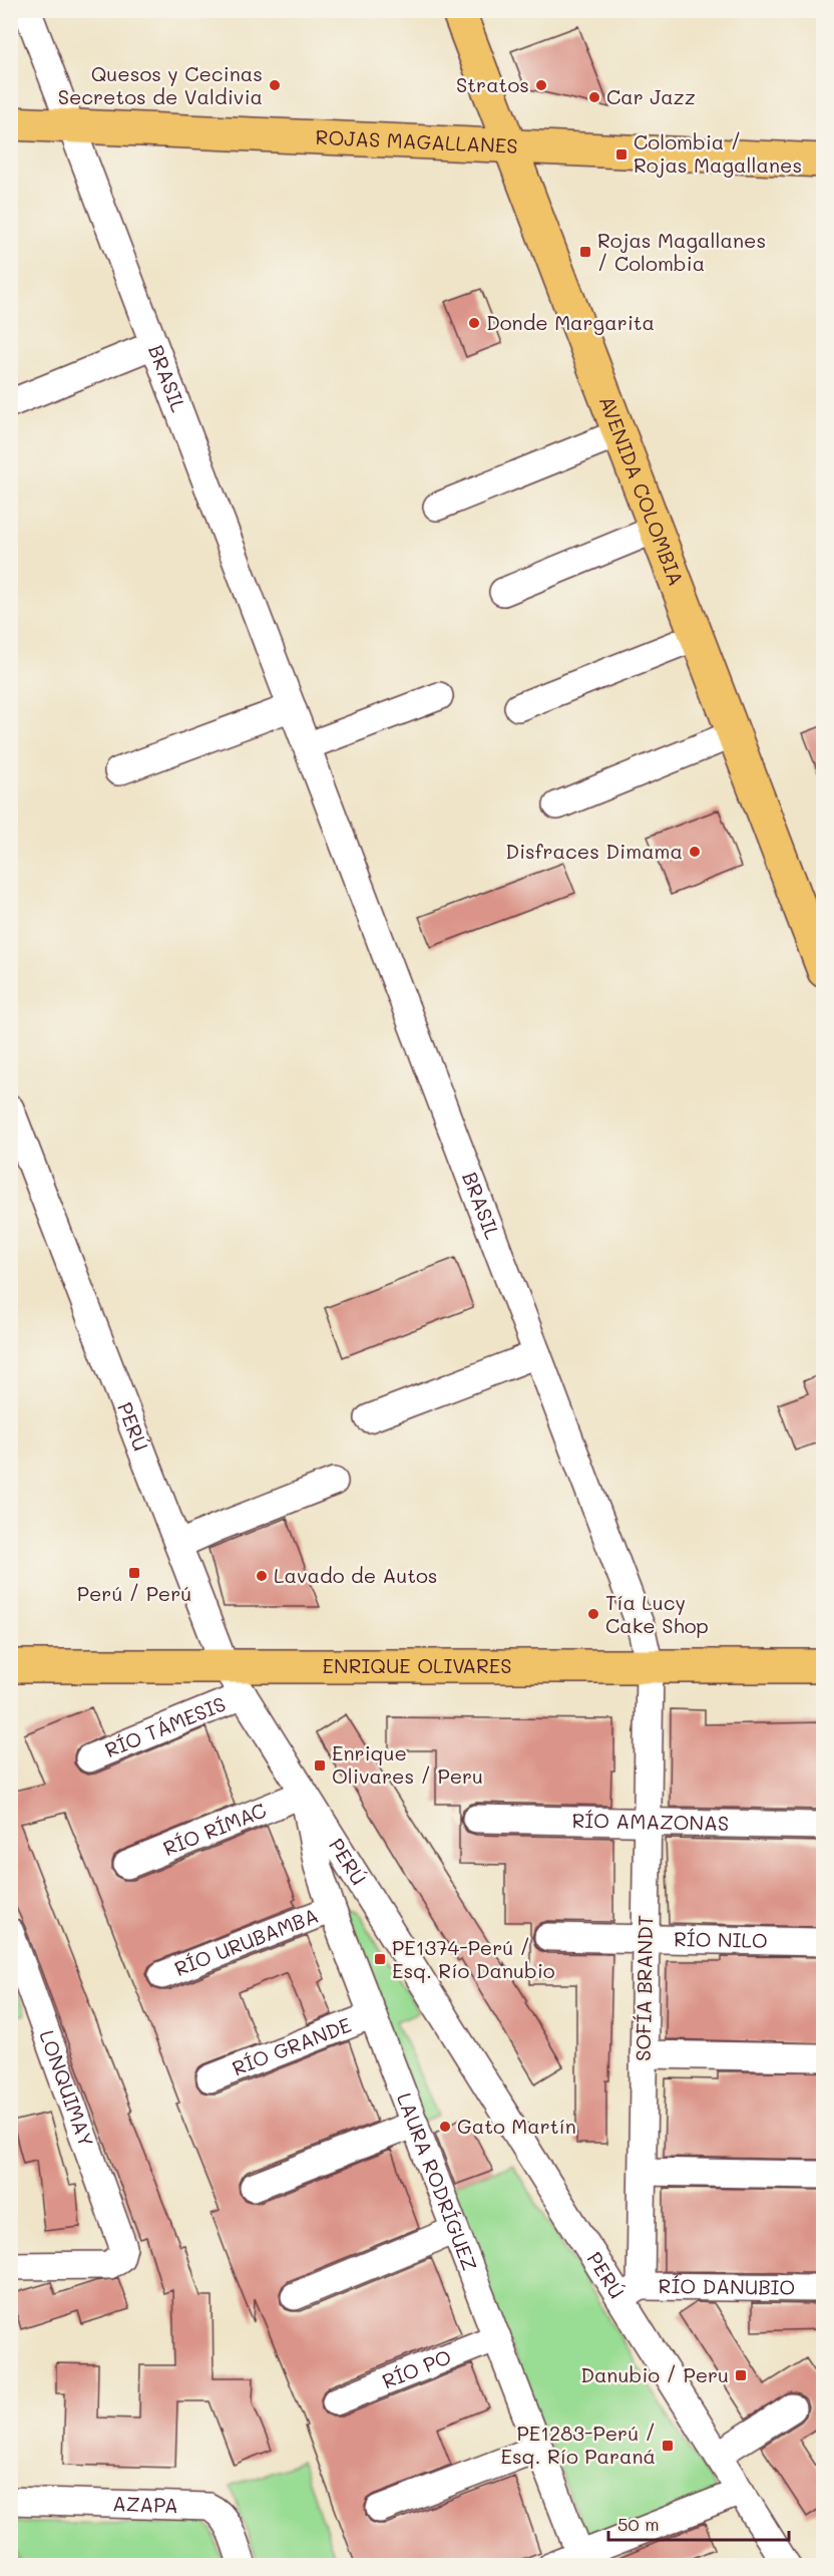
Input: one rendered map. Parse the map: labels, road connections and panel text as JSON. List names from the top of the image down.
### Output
{
  "streets": {
    "main road": ["ROJAS MAGALLANES", "AVENIDA COLOMBIA", "ENRIQUE OLIVARES"],
    "street": [
      "BRASIL",
      "PERÚ",
      "RÍO TÁMESIS",
      "RÍO AMAZONAS",
      "RÍO RÍMAC",
      "RÍO NILO",
      "RÍO URUBAMBA",
      "SOFÍA BRANDT",
      "RÍO GRANDE",
      "LONQUIMAY",
      "LAURA RODRÍGUEZ",
      "RÍO DANUBIO",
      "RÍO PO",
      "AZAPA"
    ]
  },
  "crossings": [
    ["ROJAS MAGALLANES", "BRASIL"],
    ["ROJAS MAGALLANES", "AVENIDA COLOMBIA"],
    ["BRASIL", "ENRIQUE OLIVARES"],
    ["BRASIL", "SOFÍA BRANDT"],
    ["PERÚ", "ENRIQUE OLIVARES"],
    ["PERÚ", "RÍO TÁMESIS"],
    ["PERÚ", "RÍO RÍMAC"],
    ["PERÚ", "SOFÍA BRANDT"],
    ["PERÚ", "LAURA RODRÍGUEZ"],
    ["PERÚ", "RÍO DANUBIO"],
    ["ENRIQUE OLIVARES", "SOFÍA BRANDT"],
    ["RÍO AMAZONAS", "SOFÍA BRANDT"],
    ["RÍO RÍMAC", "LAURA RODRÍGUEZ"],
    ["RÍO NILO", "SOFÍA BRANDT"],
    ["RÍO URUBAMBA", "LAURA RODRÍGUEZ"],
    ["SOFÍA BRANDT", "RÍO DANUBIO"],
    ["RÍO GRANDE", "LAURA RODRÍGUEZ"],
    ["LAURA RODRÍGUEZ", "RÍO PO"]
  ],
  "places": {
    "other": [
      "Quesos y Cecinas Secretos de Valdivia",
      "Stratos",
      "Car Jazz",
      "Donde Margarita",
      "Disfraces Dimama",
      "Lavado de Autos",
      "Tía Lucy Cake Shop",
      "Gato Martín"
    ],
    "transit": [
      "Colombia / Rojas Magallanes",
      "Rojas Magallanes / Colombia",
      "Perú / Perú",
      "Enrique Olivares / Peru",
      "PE1374-Perú / Esq. Río Danubio",
      "Danubio / Peru",
      "PE1283-Perú / Esq. Río Paraná"
    ]
  },
  "scale_bar": "50 m"
}
